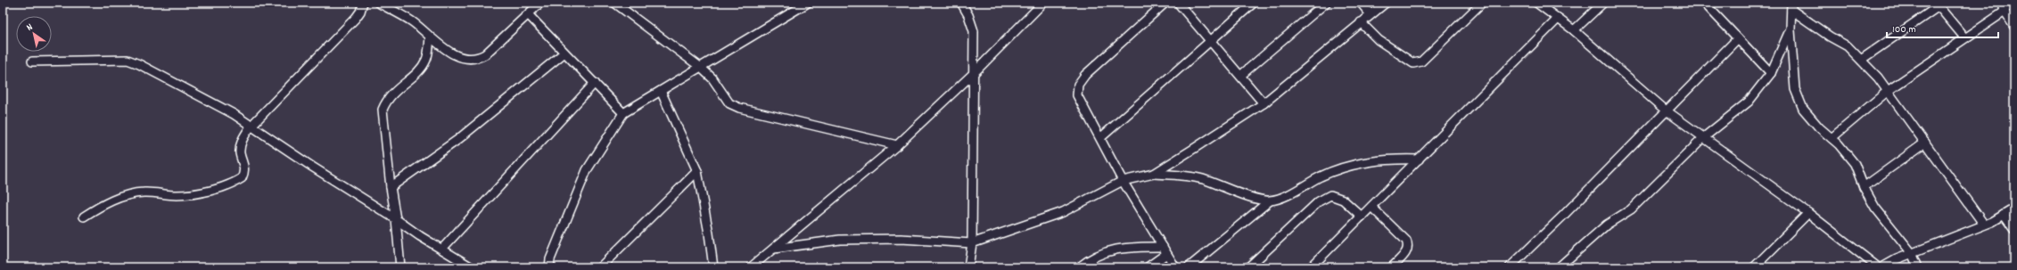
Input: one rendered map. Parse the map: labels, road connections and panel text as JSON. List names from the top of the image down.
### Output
{
  "scale_bar": "100 m",
  "north": "top left"
}
